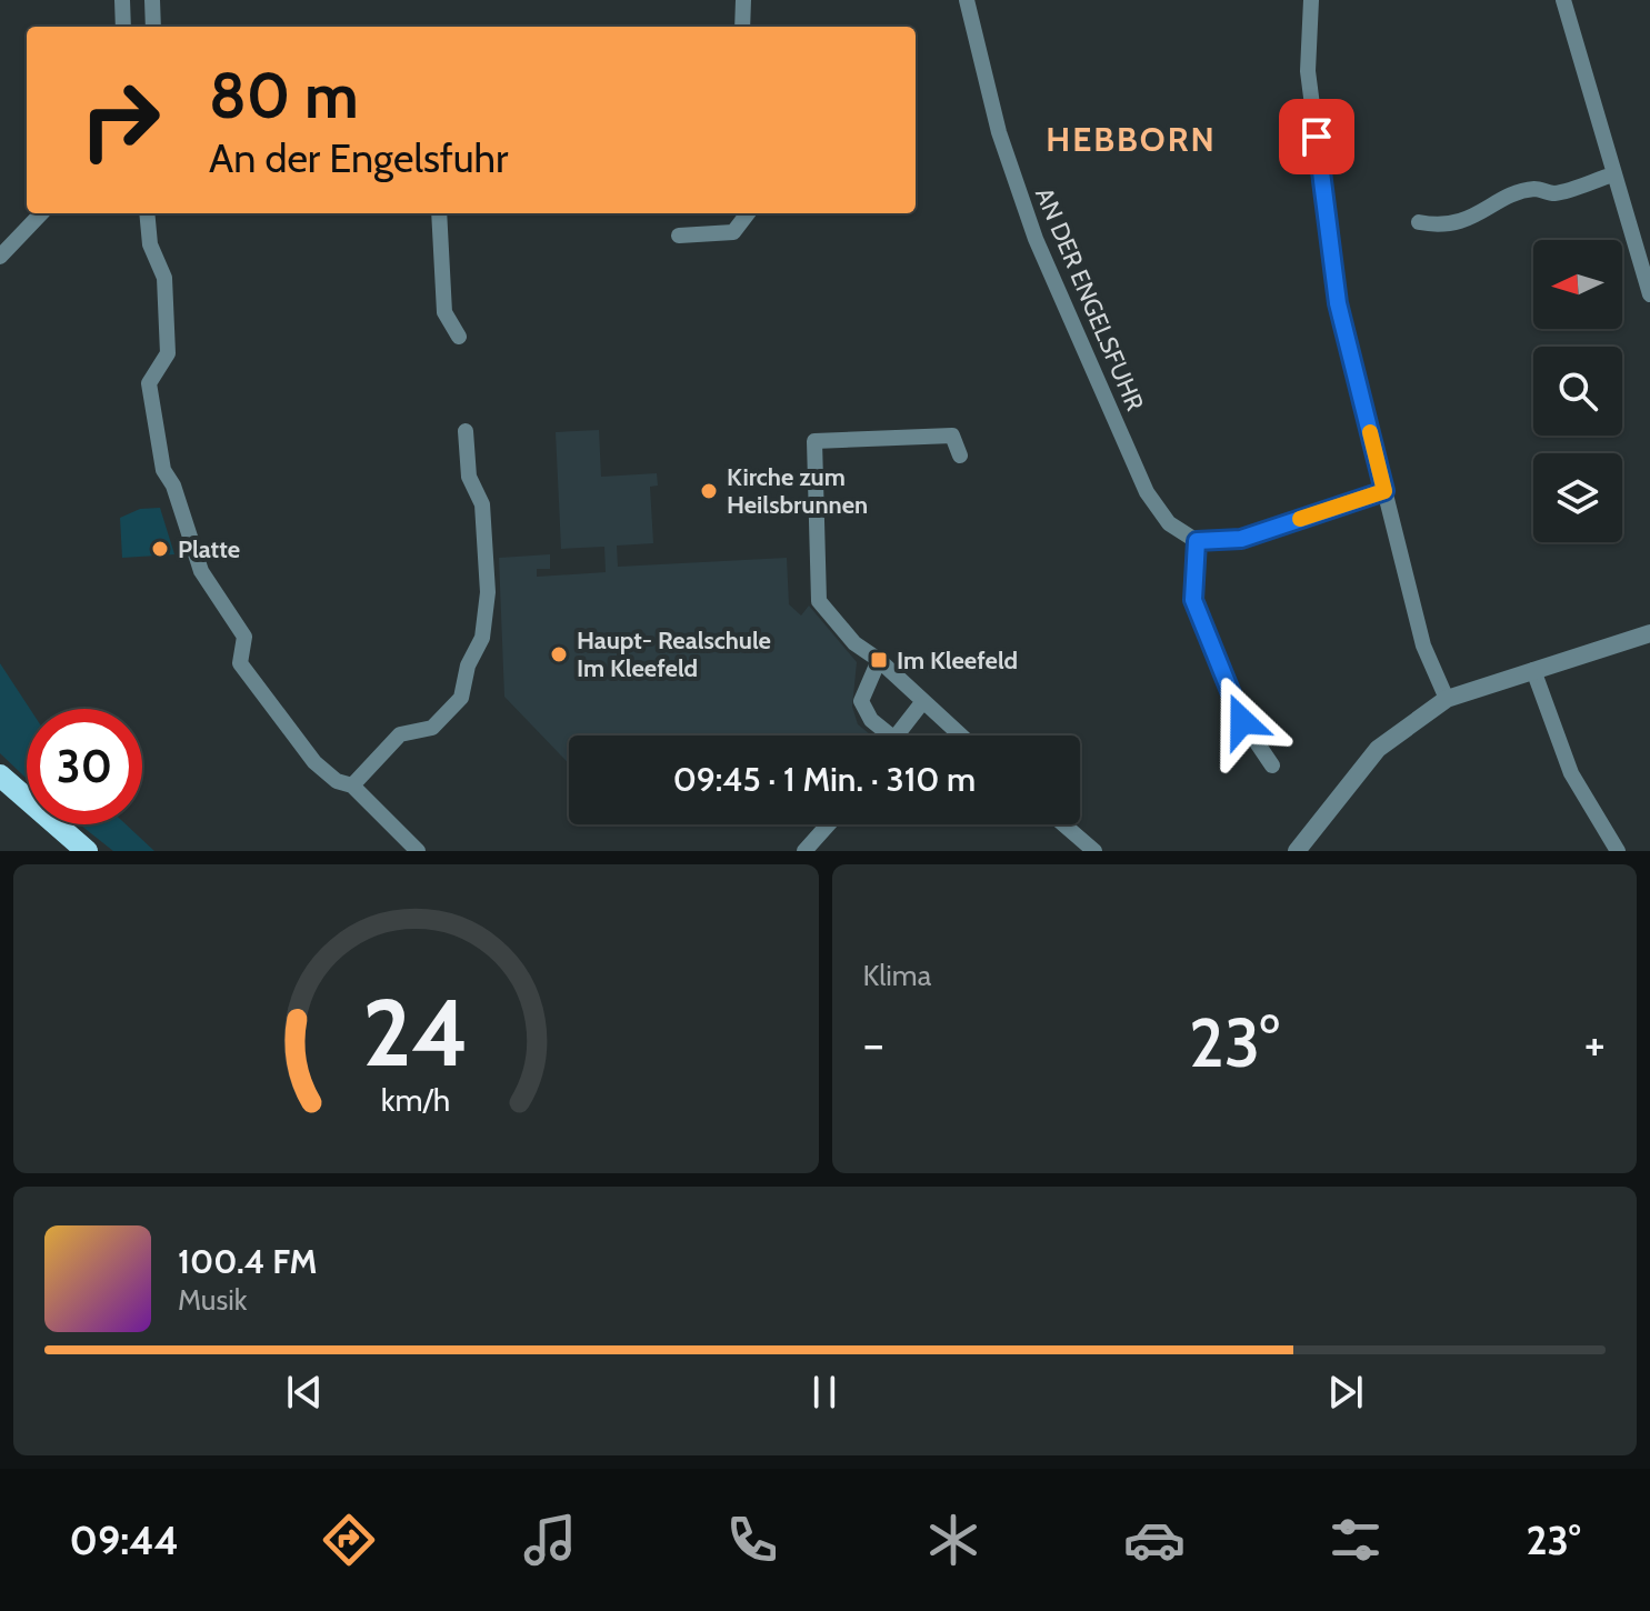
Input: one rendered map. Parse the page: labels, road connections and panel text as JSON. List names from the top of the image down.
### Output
{
  "streets": {
    "street": ["AN DER ENGELSFUHR"]
  },
  "districts": ["HEBBORN"],
  "places": {
    "other": ["Kirche zum Heilsbrunnen", "Platte", "Haupt- Realschule Im Kleefeld"],
    "transit": ["Im Kleefeld"]
  },
  "north": "left",
  "page": {
    "turn": ["80 m", "An der Engelsfuhr"],
    "limit": "30",
    "trip": "09:45 · 1 Min. · 310 m",
    "tile": "Klima",
    "heat": ["−", "23°", "+"],
    "song": ["100.4 FM", "Musik"],
    "tabs": ["09:44", "23°"],
    "gauge": ["24", "km/h"]
  }
}
